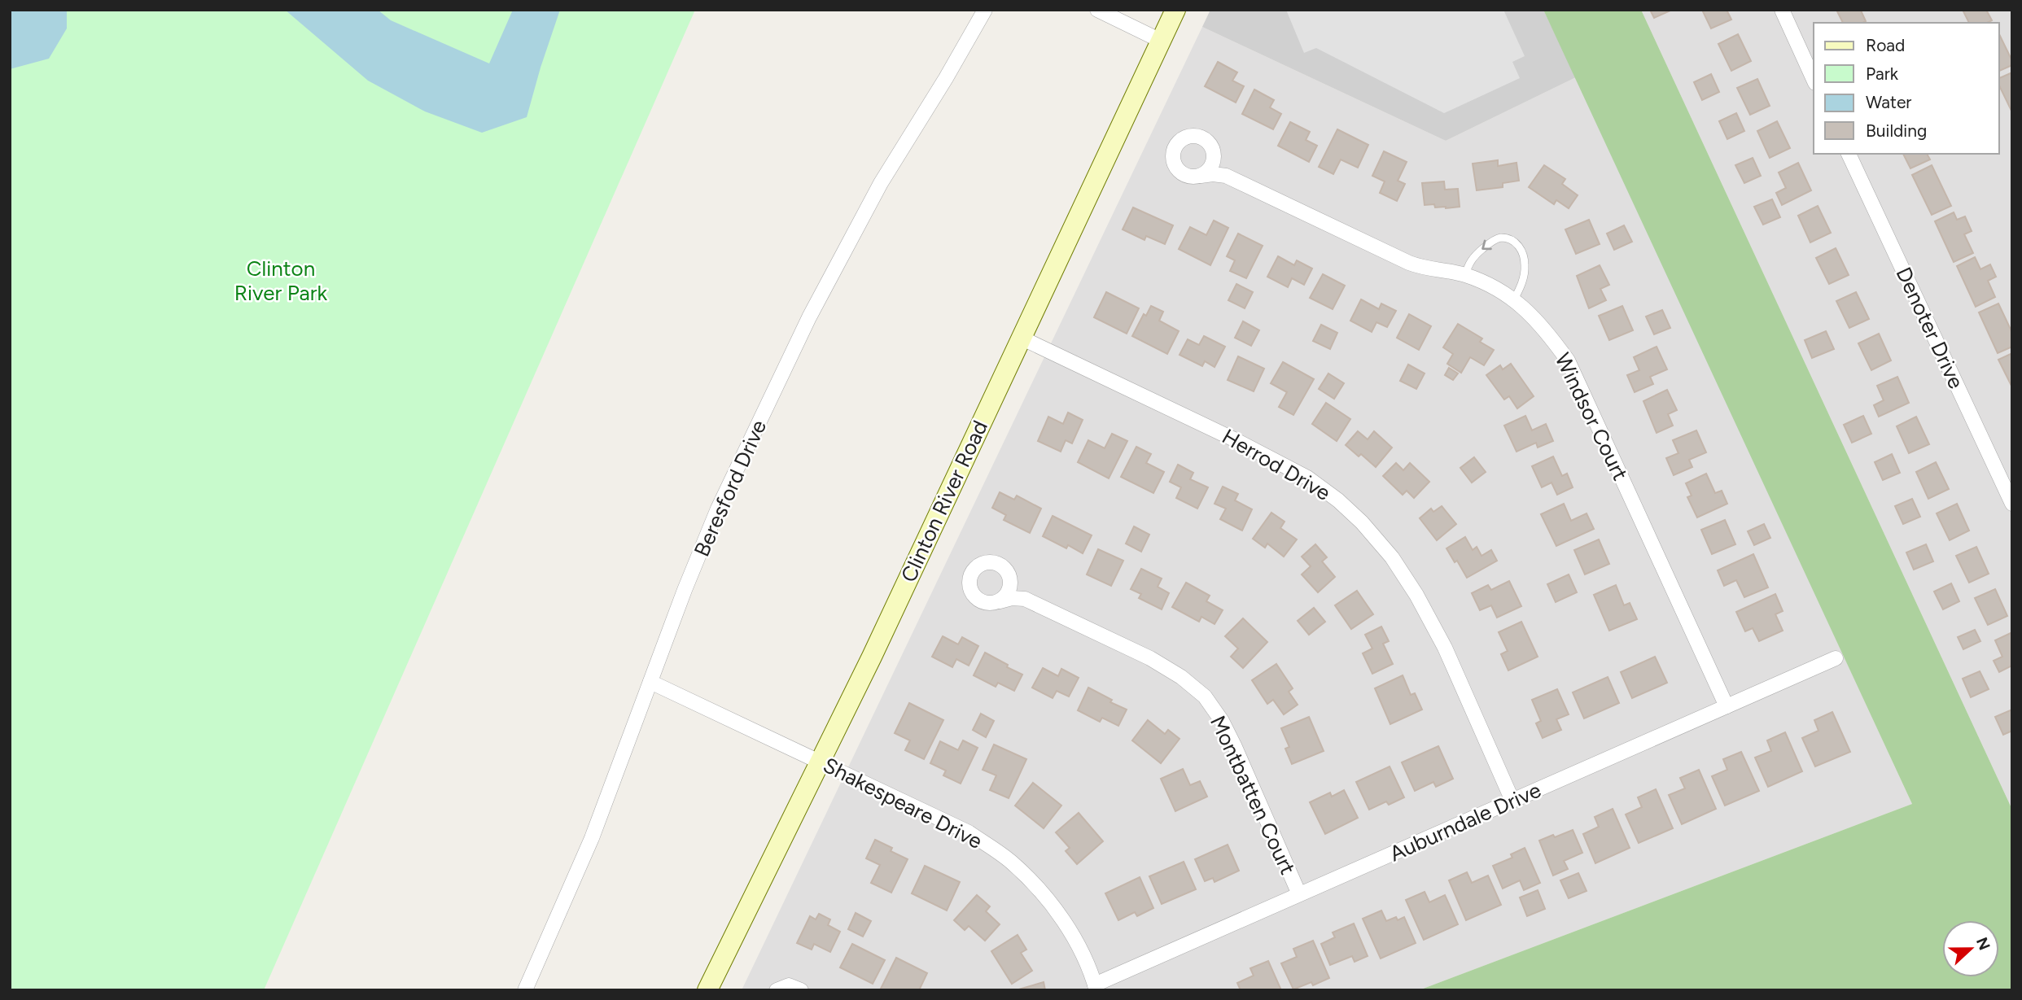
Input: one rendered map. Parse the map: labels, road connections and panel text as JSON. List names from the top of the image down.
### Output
{
  "streets": {
    "street": [
      "Denoter Drive",
      "Windsor Court",
      "Herrod Drive",
      "Beresford Drive",
      "Clinton River Road",
      "Montbatten Court",
      "Shakespeare Drive",
      "Auburndale Drive"
    ]
  },
  "crossings": [
    ["Windsor Court", "Auburndale Drive"],
    ["Herrod Drive", "Clinton River Road"],
    ["Herrod Drive", "Auburndale Drive"],
    ["Beresford Drive", "Shakespeare Drive"],
    ["Clinton River Road", "Shakespeare Drive"],
    ["Montbatten Court", "Auburndale Drive"],
    ["Shakespeare Drive", "Auburndale Drive"]
  ],
  "parks": ["Clinton River Park"],
  "legend": [
    "Road",
    "Park",
    "Water",
    "Building"
  ],
  "north": "right"
}
